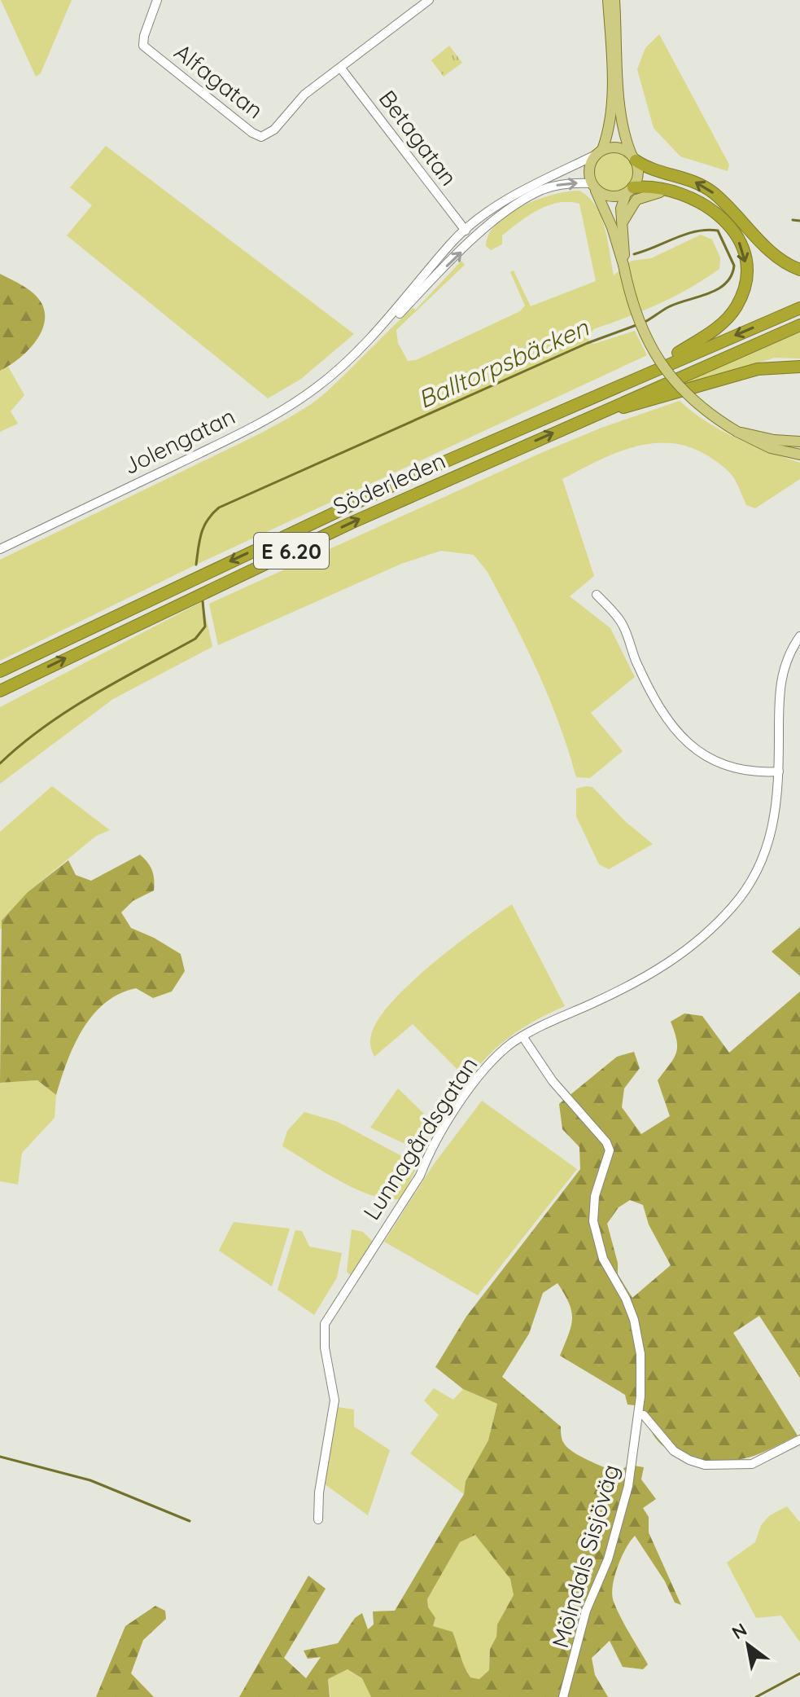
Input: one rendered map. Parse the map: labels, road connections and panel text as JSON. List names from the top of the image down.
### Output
{
  "streets": {
    "highway": ["Söderleden", "E 6.20"],
    "street": [
      "Alfagatan",
      "Betagatan",
      "Jolengatan",
      "Lunnagårdsgatan",
      "Mölndals Sisjöväg"
    ]
  },
  "crossings": [
    ["Alfagatan", "Betagatan"],
    ["Betagatan", "Jolengatan"],
    ["Lunnagårdsgatan", "Mölndals Sisjöväg"]
  ],
  "water": ["Balltorpsbäcken"],
  "north": "top left"
}
